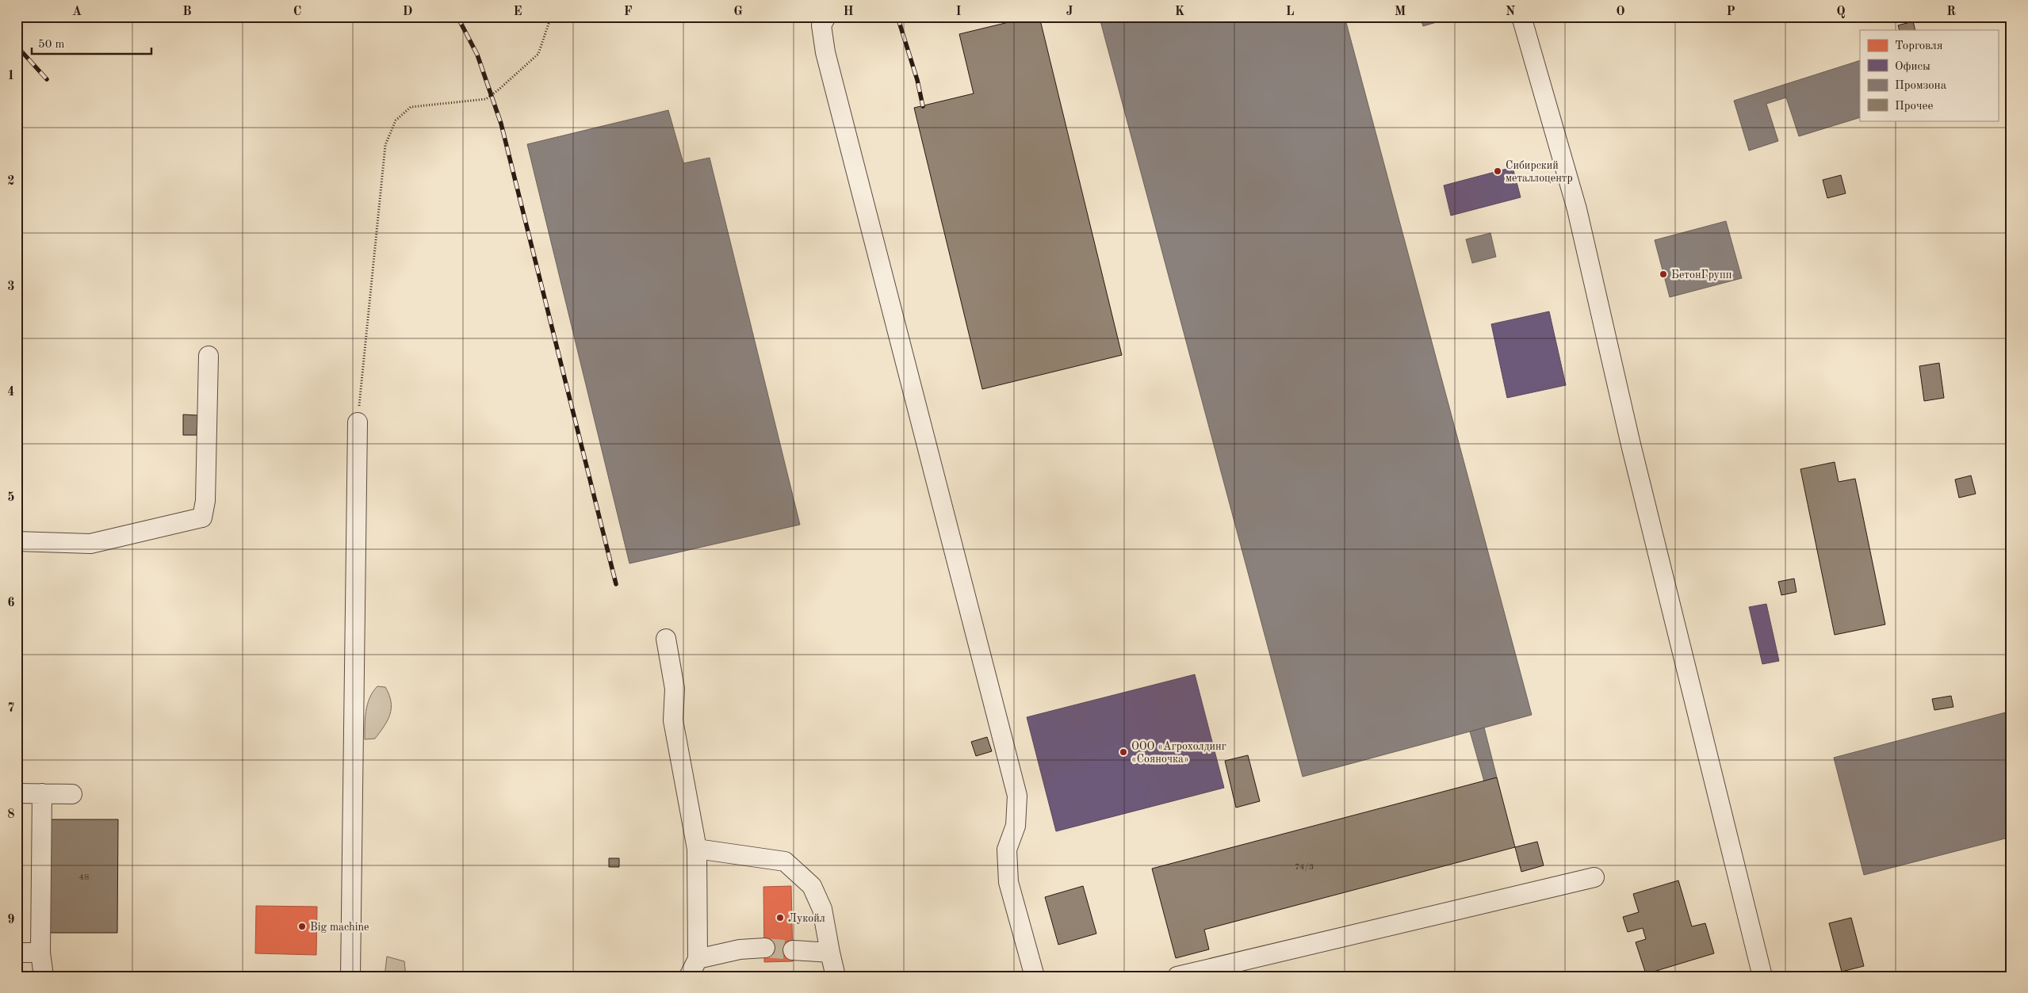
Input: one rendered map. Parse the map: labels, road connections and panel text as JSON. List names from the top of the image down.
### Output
{
  "places": [
    "Сибирский металлоцентр",
    "БетонГрупп",
    "ООО «Агрохолдинг «Сояночка»",
    "Лукойл",
    "Big machine"
  ],
  "house_numbers": ["74/3", "48"],
  "legend": [
    "Торговля",
    "Офисы",
    "Промзона",
    "Прочее"
  ],
  "scale_bar": "50 m",
  "grid": {
    "columns": [
      "A",
      "B",
      "C",
      "D",
      "E",
      "F",
      "G",
      "H",
      "I",
      "J",
      "K",
      "L",
      "M",
      "N",
      "O",
      "P",
      "Q",
      "R"
    ],
    "rows": [
      "1",
      "2",
      "3",
      "4",
      "5",
      "6",
      "7",
      "8",
      "9"
    ]
  }
}
